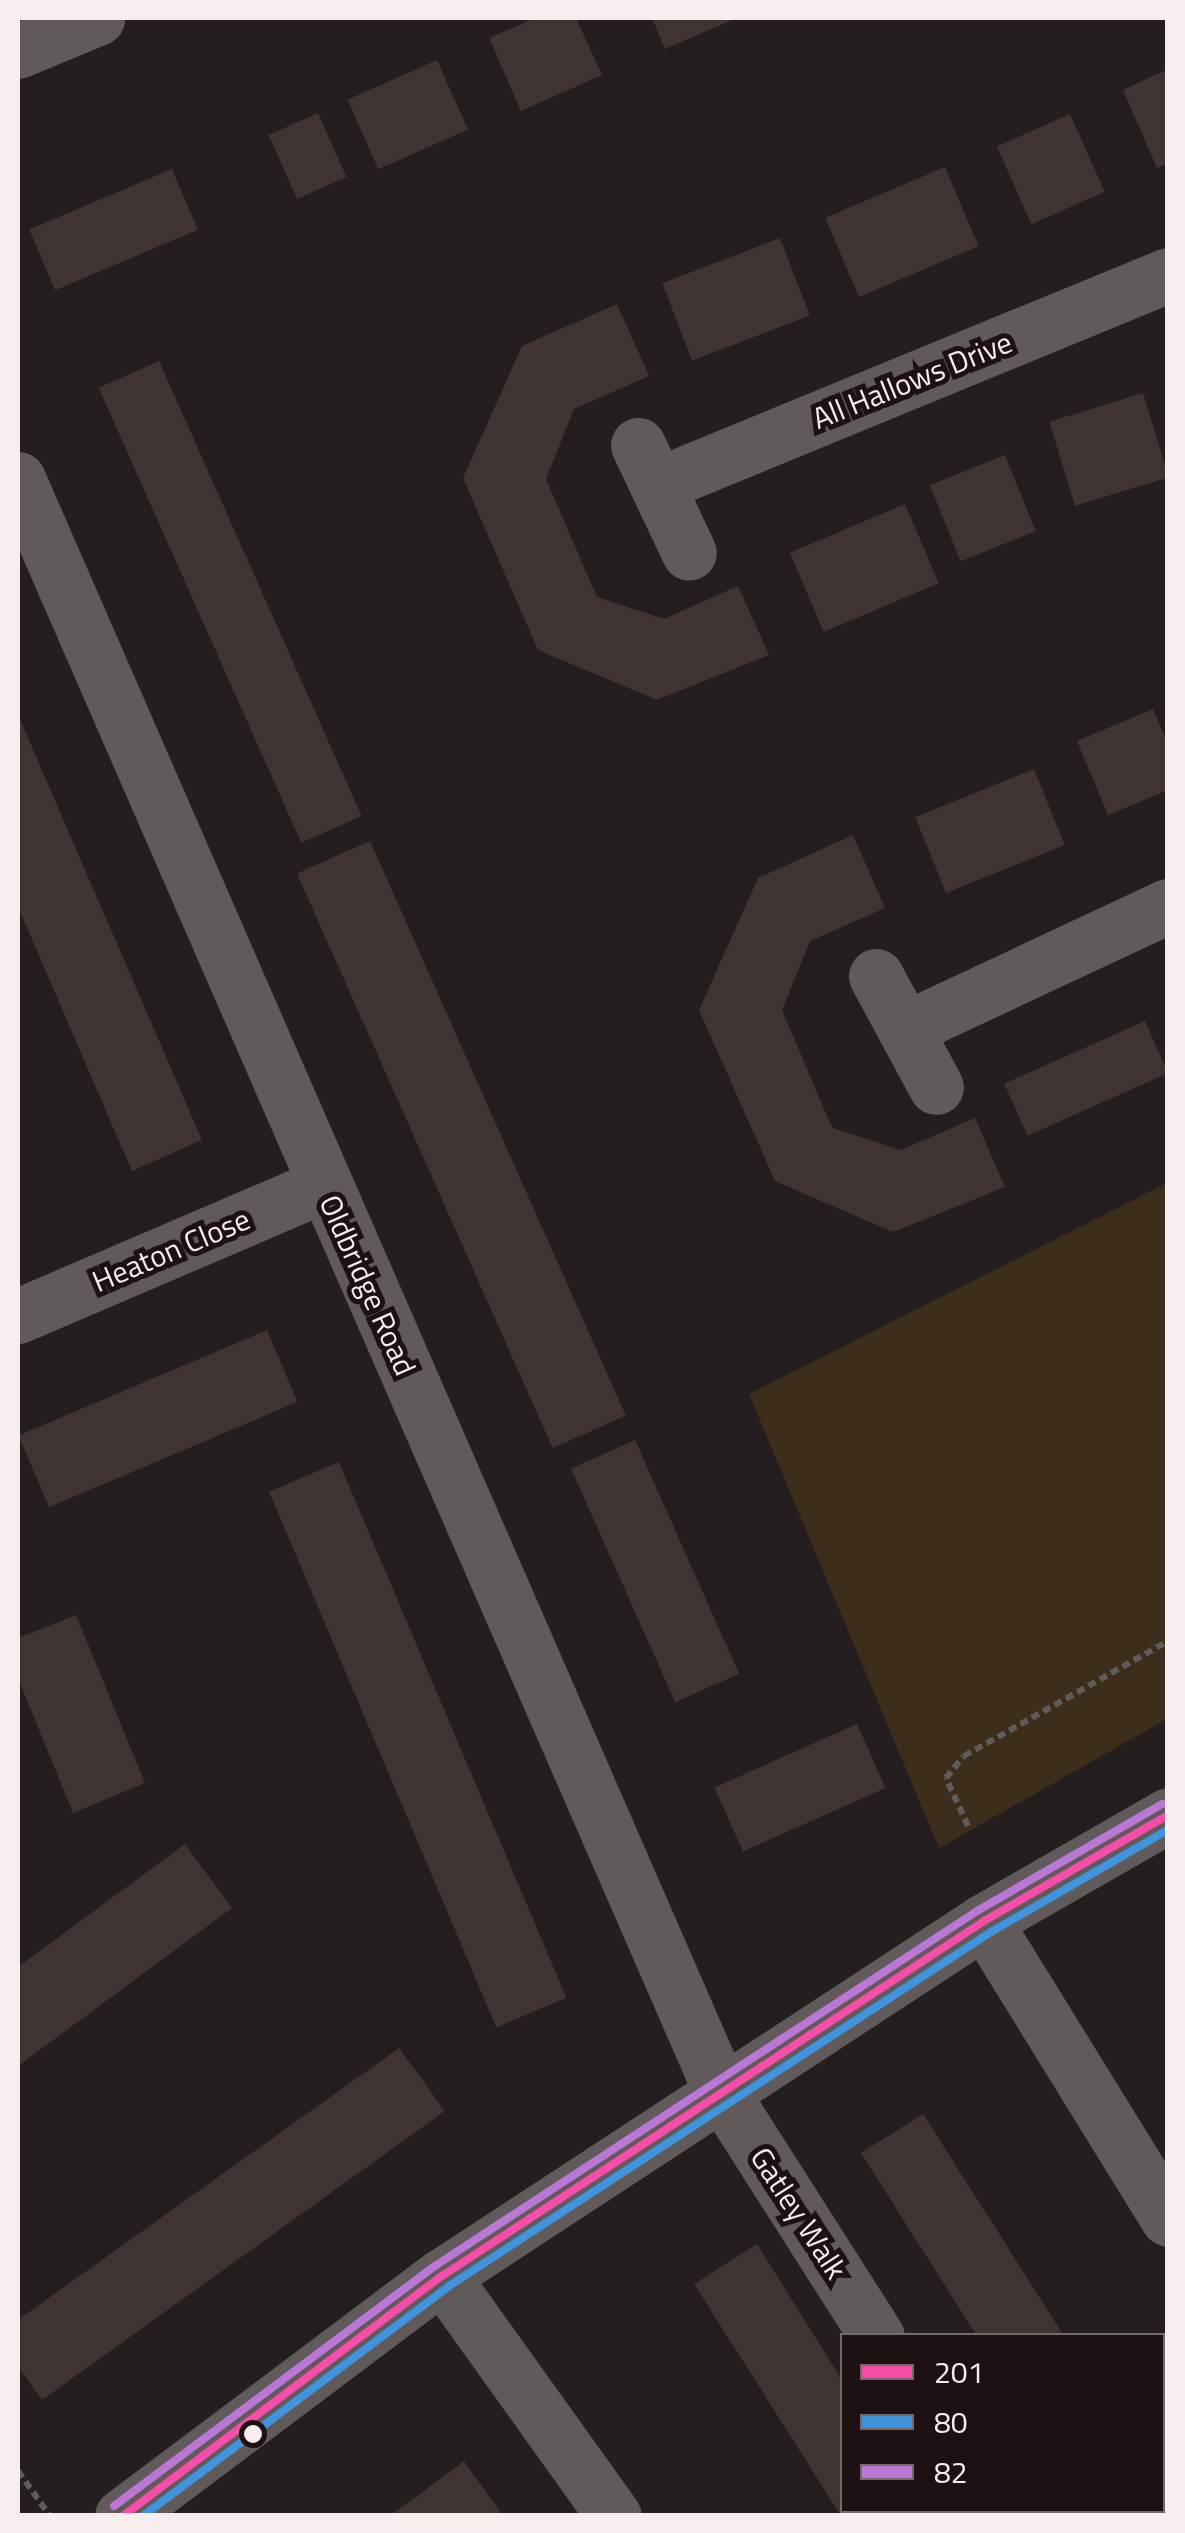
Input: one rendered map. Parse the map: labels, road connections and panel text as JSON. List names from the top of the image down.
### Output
{
  "streets": {
    "street": [
      "All Hallows Drive",
      "Heaton Close",
      "Oldbridge Road",
      "Gatley Walk"
    ]
  },
  "crossings": [
    ["Heaton Close", "Oldbridge Road"],
    ["Oldbridge Road", "Gatley Walk"]
  ],
  "lines": ["transit line 82", "transit line 201", "transit line 80"],
  "legend": ["201", "80", "82"]
}
